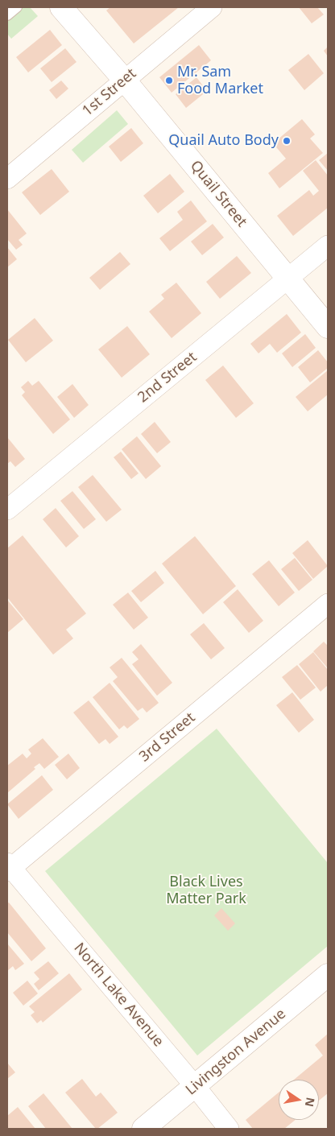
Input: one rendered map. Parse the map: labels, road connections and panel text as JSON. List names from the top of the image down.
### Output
{
  "streets": {
    "street": [
      "1st Street",
      "Quail Street",
      "2nd Street",
      "3rd Street",
      "North Lake Avenue",
      "Livingston Avenue"
    ]
  },
  "crossings": [
    ["1st Street", "Quail Street"],
    ["Quail Street", "2nd Street"],
    ["3rd Street", "North Lake Avenue"],
    ["North Lake Avenue", "Livingston Avenue"]
  ],
  "parks": ["Black Lives Matter Park"],
  "places": ["Mr. Sam Food Market", "Quail Auto Body"],
  "north": "right"
}
